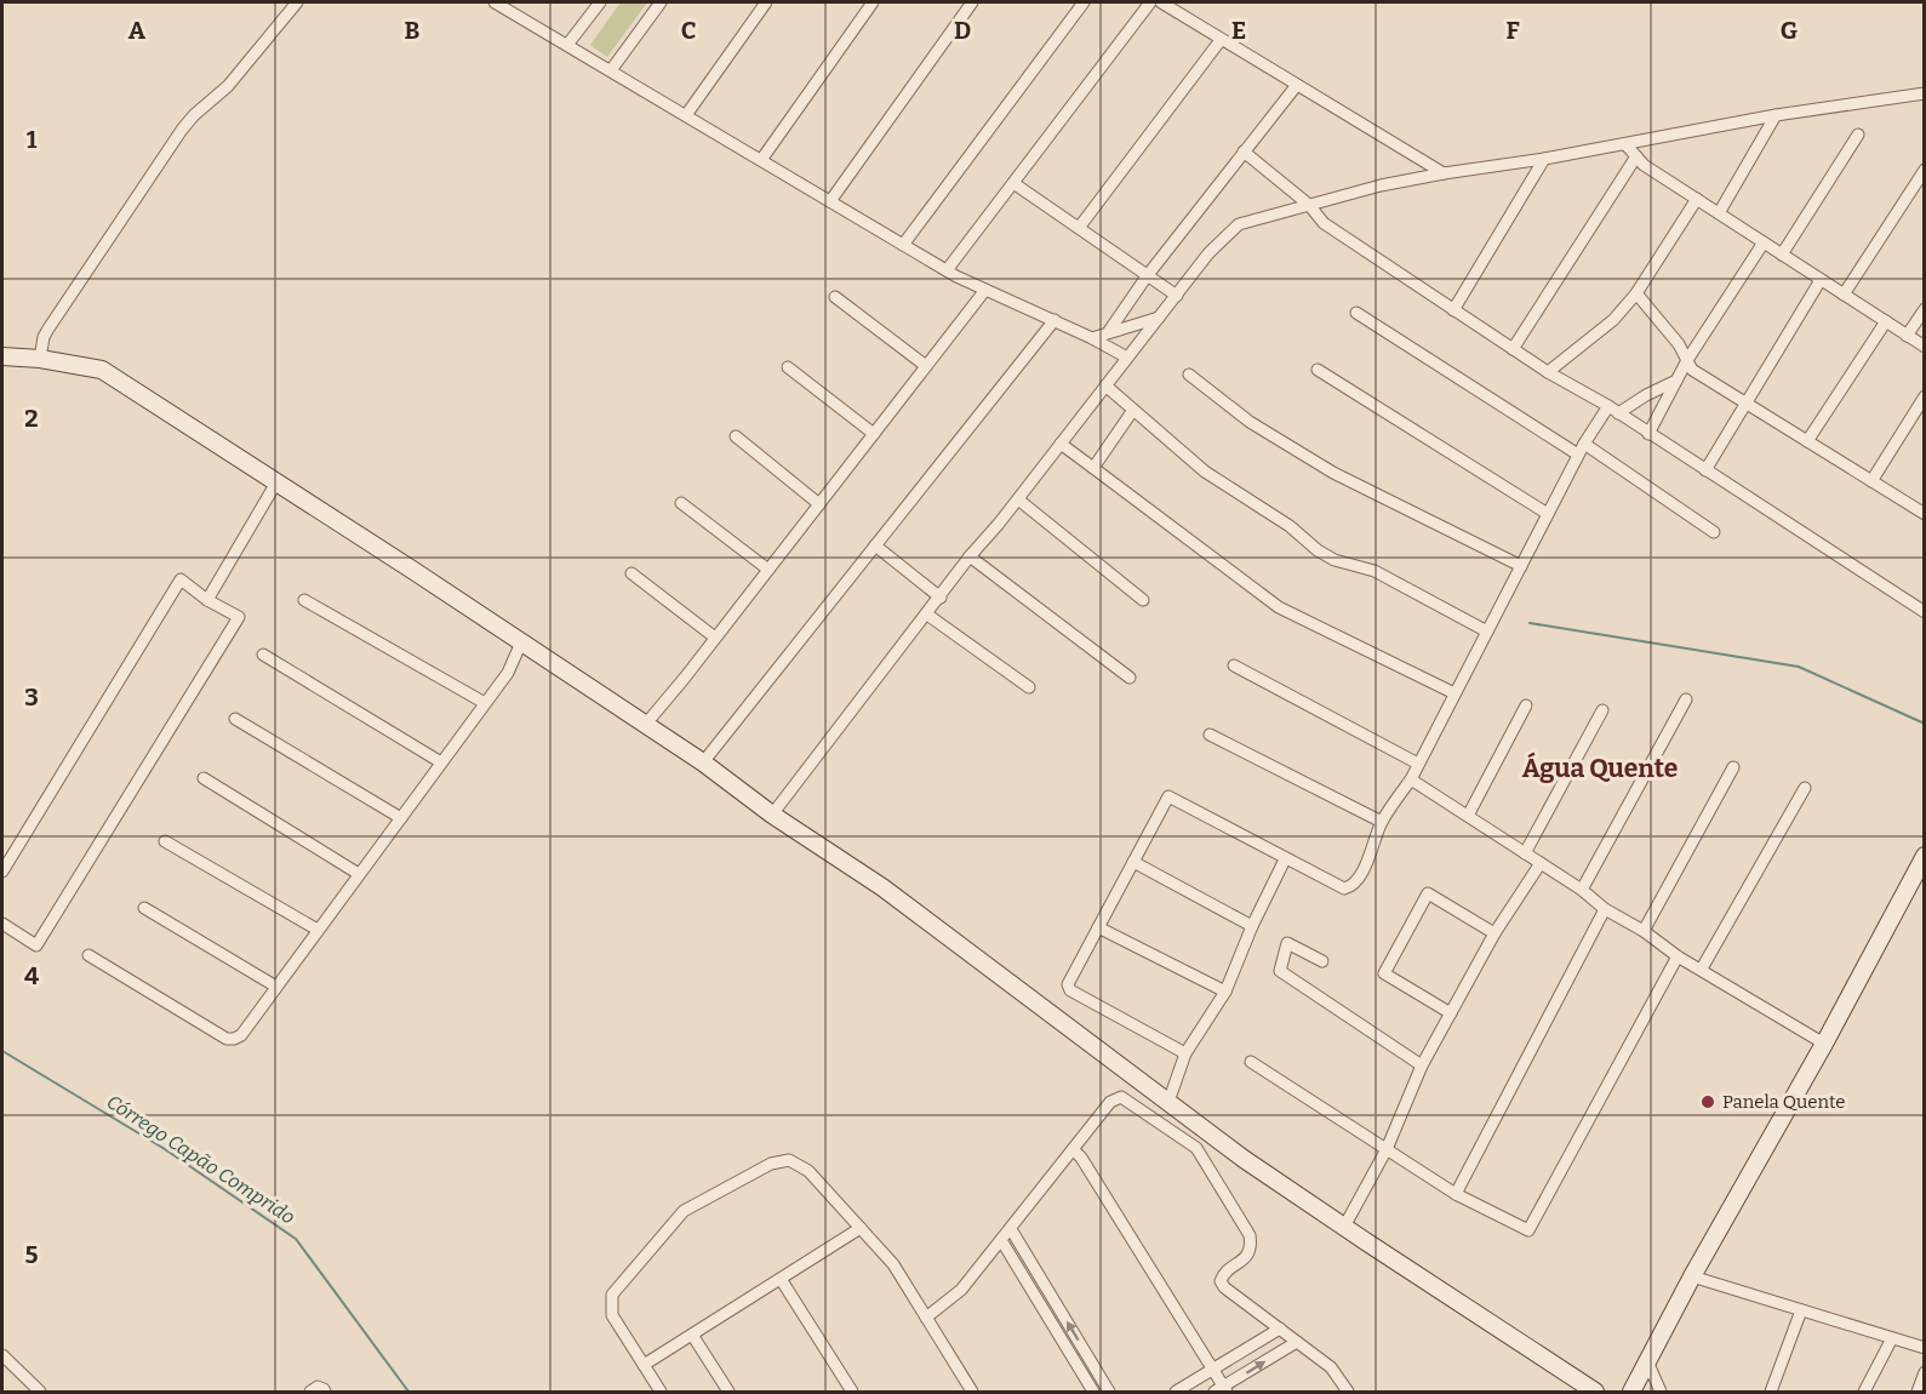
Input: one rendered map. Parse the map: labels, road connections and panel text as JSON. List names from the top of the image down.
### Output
{
  "districts": ["Água Quente"],
  "water": ["Córrego Capão Comprido"],
  "places": ["Panela Quente"],
  "grid": {
    "columns": [
      "A",
      "B",
      "C",
      "D",
      "E",
      "F",
      "G"
    ],
    "rows": [
      "1",
      "2",
      "3",
      "4",
      "5"
    ]
  }
}
